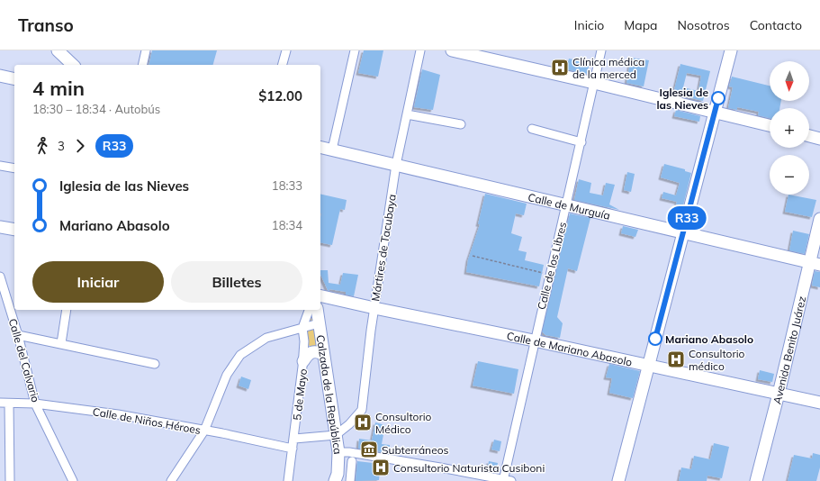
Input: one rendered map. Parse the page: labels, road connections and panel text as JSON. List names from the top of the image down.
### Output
{
  "streets": {
    "main road": [
      "Calle de Murguía",
      "Calle de Mariano Abasolo",
      "Avenida Benito Juárez",
      "Calzada de la República"
    ],
    "street": [
      "Mártires de Tacubaya",
      "Calle de los Libres",
      "Calle del Calvario",
      "5 de Mayo",
      "Calle de Niños Héroes"
    ]
  },
  "crossings": [
    ["Calle de Murguía", "Mártires de Tacubaya"],
    ["Calle de Murguía", "Calle de los Libres"],
    ["Calle de Murguía", "Avenida Benito Juárez"],
    ["Mártires de Tacubaya", "Calle de Mariano Abasolo"],
    ["Mártires de Tacubaya", "Calzada de la República"],
    ["Calle de los Libres", "Calle de Mariano Abasolo"],
    ["Calle de Mariano Abasolo", "Avenida Benito Juárez"],
    ["Calle del Calvario", "Calle de Niños Héroes"],
    ["5 de Mayo", "Calle de Niños Héroes"]
  ],
  "places": {
    "hospital": [
      "Clínica médica de la merced",
      "Consultorio médico",
      "Consultorio Médico",
      "Consultorio Naturista Cusiboni"
    ],
    "other": ["Iglesia de las Nieves", "Mariano Abasolo"],
    "museum": ["Subterráneos"]
  },
  "lines": ["bus line R33"],
  "north": "bottom",
  "page": {
    "header": "Transo",
    "nav": [
      "Inicio",
      "Mapa",
      "Nosotros",
      "Contacto"
    ],
    "on_map": "R33",
    "map_buttons": ["+", "−"],
    "heading": ["4 min", "18:30 – 18:34 · Autobús", "$12.00"],
    "legs": ["3", "R33"],
    "list": [
      {
        "name": "Iglesia de las Nieves",
        "value": "18:33"
      },
      {
        "name": "Mariano Abasolo",
        "value": "18:34"
      }
    ],
    "buttons": ["Iniciar", "Billetes"]
  }
}
